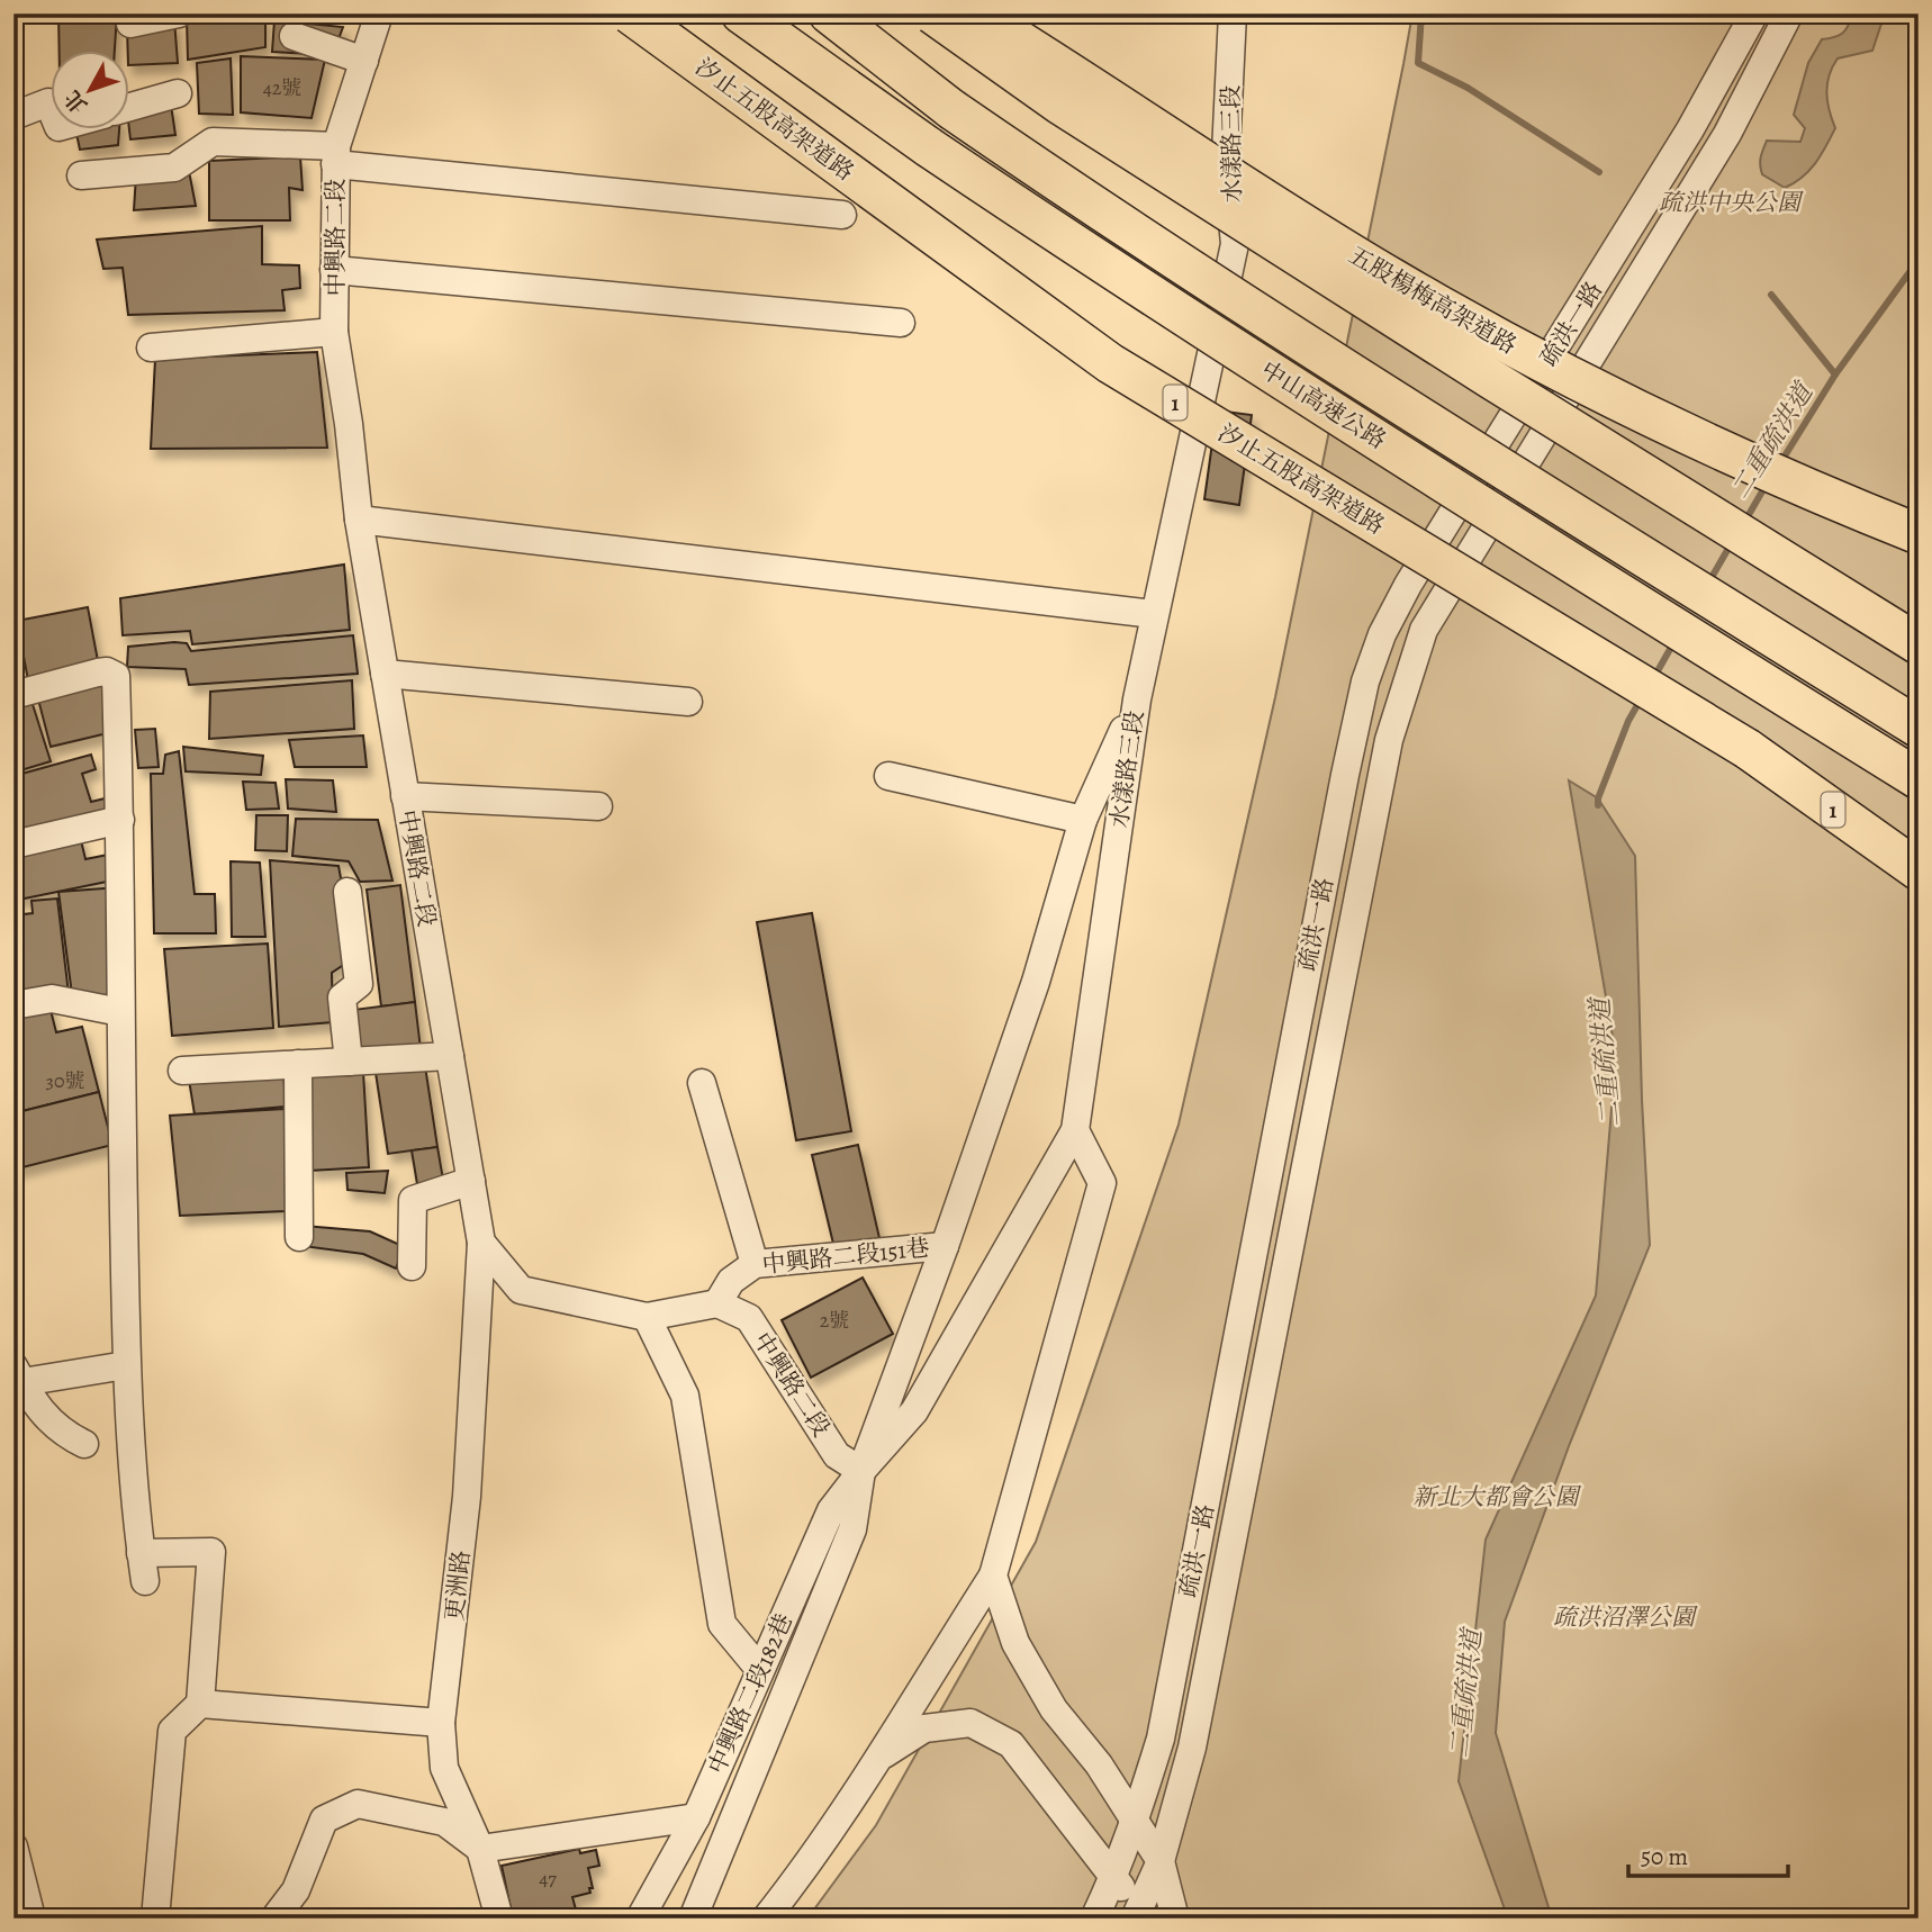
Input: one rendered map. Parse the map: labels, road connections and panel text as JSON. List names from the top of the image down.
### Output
{
  "streets": {
    "highway": [
      "汐止五股高架道路",
      "五股楊梅高架道路",
      "1",
      "中山高速公路"
    ],
    "street": [
      "水漾路三段",
      "中興路二段",
      "疏洪一路",
      "中興路二段151巷",
      "更洲路",
      "中興路二段182巷"
    ]
  },
  "crossings": [
    ["汐止五股高架道路", "1"],
    ["水漾路三段", "中興路二段"],
    ["水漾路三段", "中興路二段182巷"],
    ["中興路二段", "中興路二段151巷"],
    ["中興路二段", "更洲路"],
    ["中興路二段", "中興路二段182巷"]
  ],
  "water": ["二重疏洪道"],
  "parks": ["疏洪中央公園", "新北大都會公園", "疏洪沼澤公園"],
  "house_numbers": [
    "42號",
    "30號",
    "2號",
    "47"
  ],
  "scale_bar": "50 m",
  "north": "bottom left"
}
